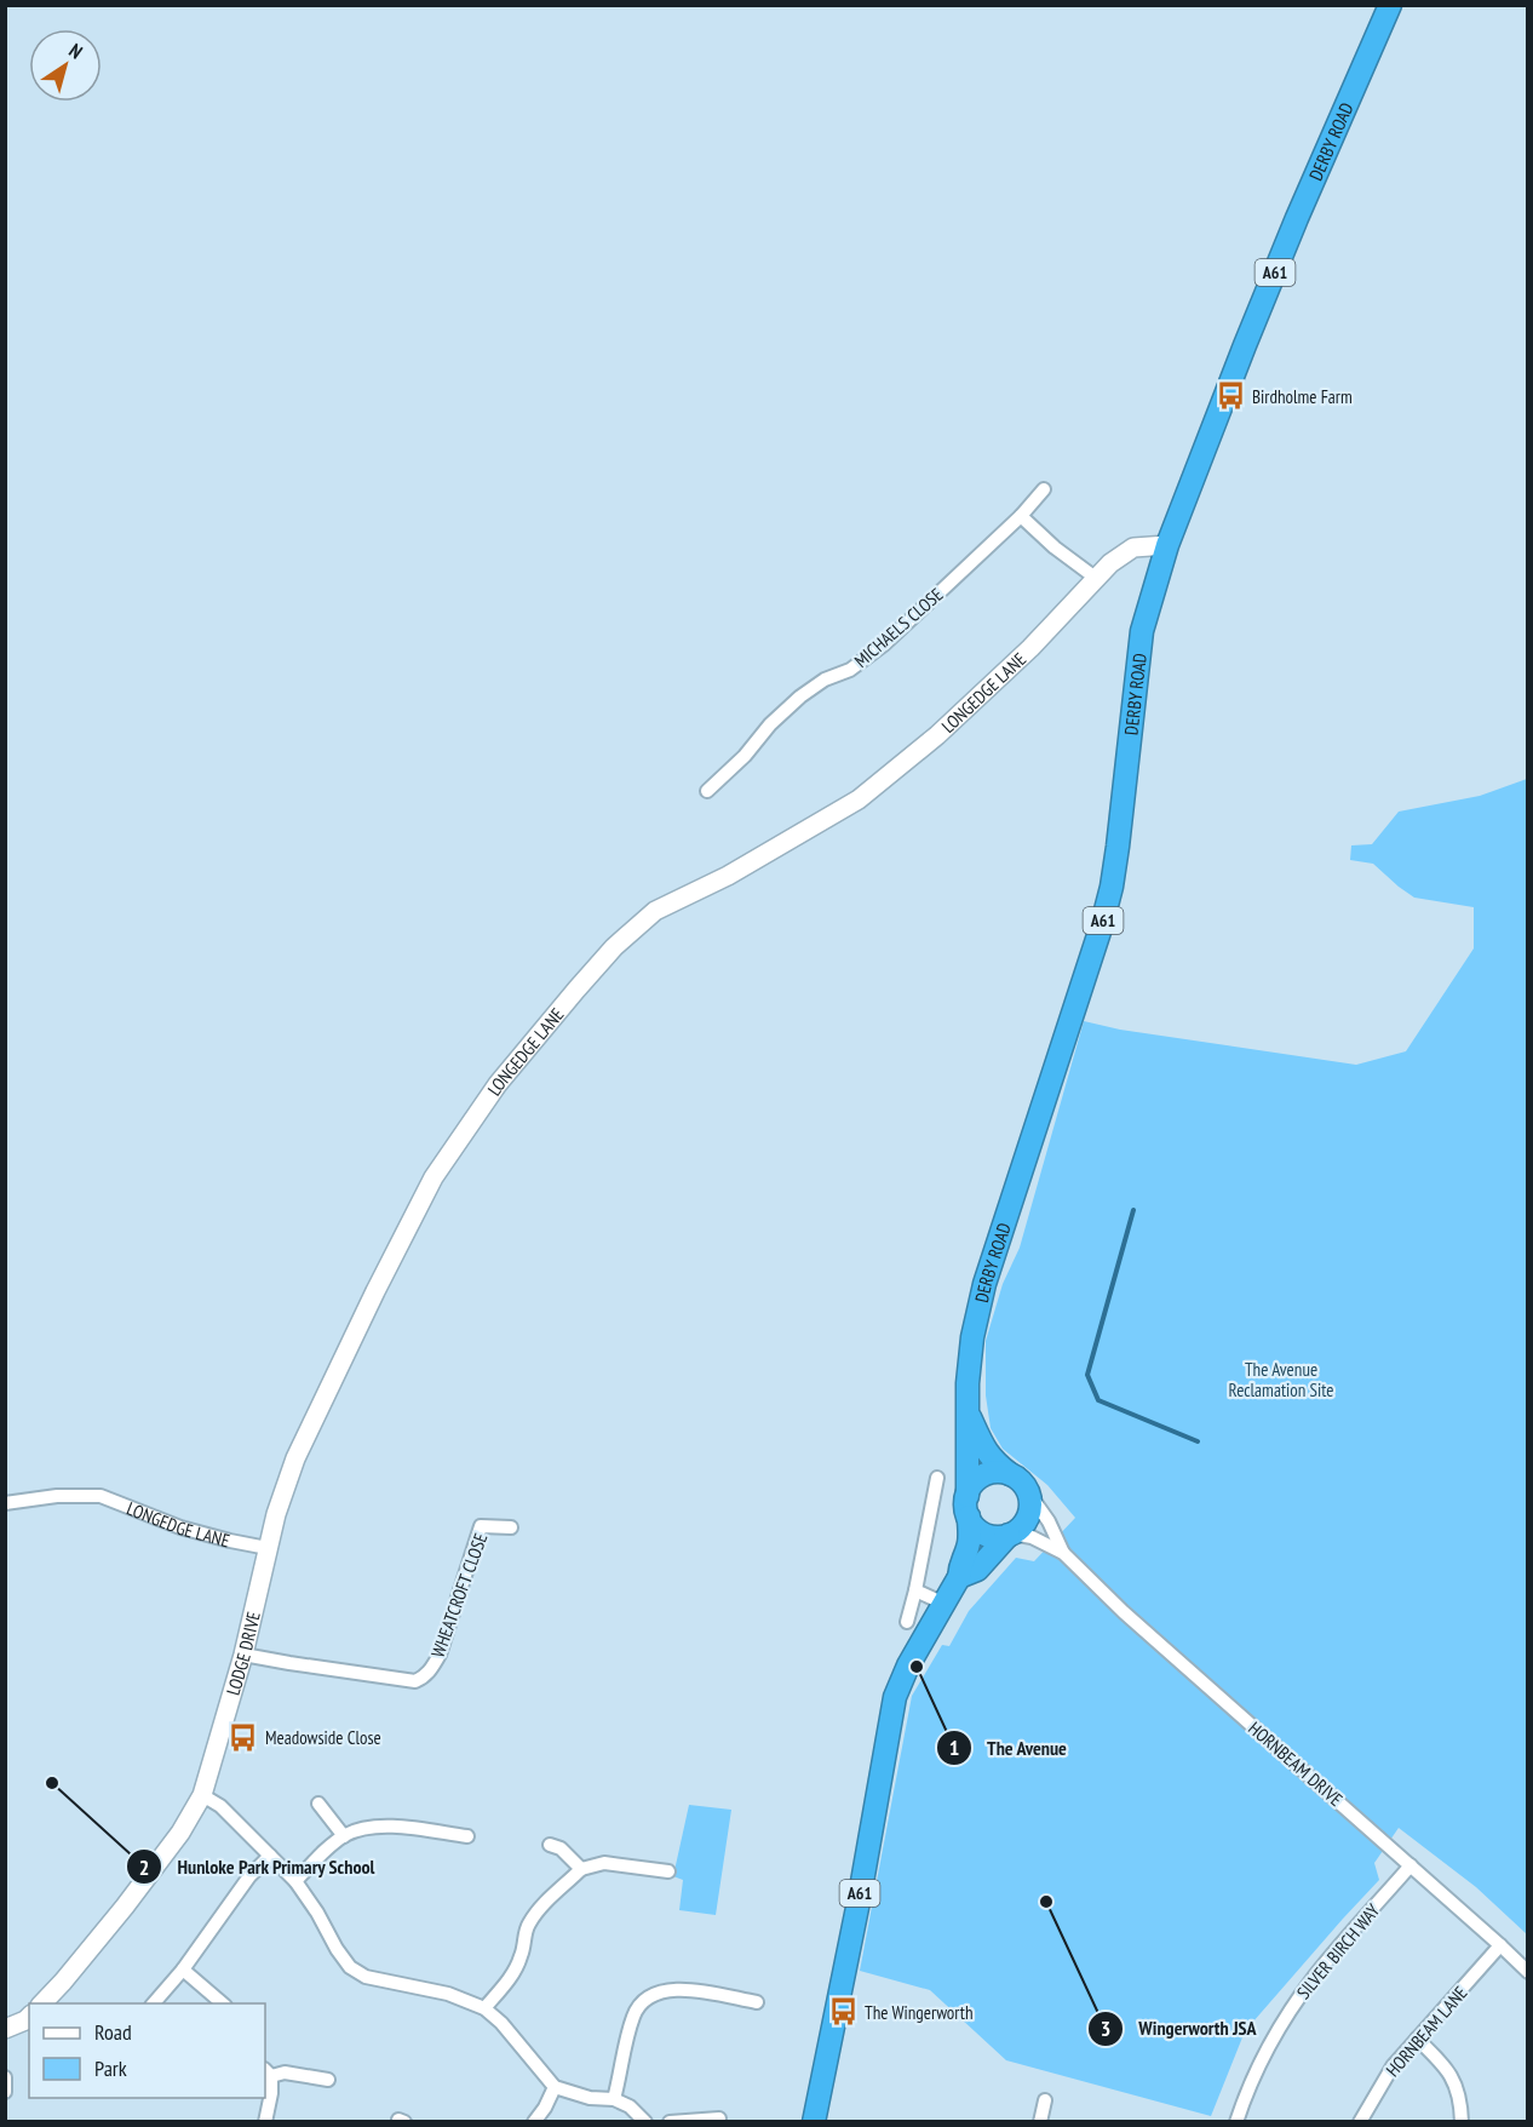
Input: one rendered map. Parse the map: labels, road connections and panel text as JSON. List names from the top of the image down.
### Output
{
  "streets": {
    "highway": ["DERBY ROAD", "A61"],
    "street": [
      "MICHAELS CLOSE",
      "LONGEDGE LANE",
      "WHEATCROFT CLOSE",
      "LODGE DRIVE",
      "HORNBEAM DRIVE",
      "SILVER BIRCH WAY",
      "HORNBEAM LANE"
    ]
  },
  "crossings": [
    ["DERBY ROAD", "LONGEDGE LANE"],
    ["DERBY ROAD", "HORNBEAM DRIVE"],
    ["LONGEDGE LANE", "LODGE DRIVE"],
    ["WHEATCROFT CLOSE", "LODGE DRIVE"],
    ["HORNBEAM DRIVE", "SILVER BIRCH WAY"],
    ["HORNBEAM DRIVE", "HORNBEAM LANE"]
  ],
  "parks": ["The Avenue Reclamation Site"],
  "places": {
    "bus stop": ["Birdholme Farm", "Meadowside Close", "The Wingerworth"],
    "other": ["The Avenue", "Hunloke Park Primary School", "Wingerworth JSA"]
  },
  "legend": ["Road", "Park"],
  "north": "top right"
}
